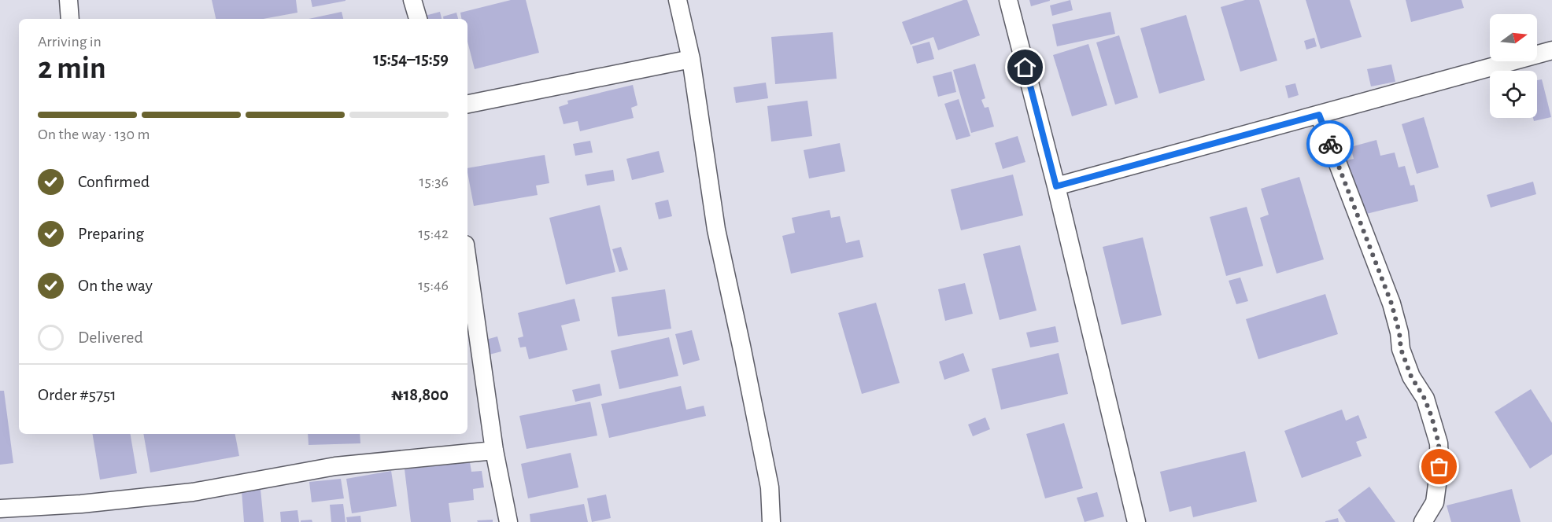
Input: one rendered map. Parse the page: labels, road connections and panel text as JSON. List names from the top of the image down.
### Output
{
  "north": "right",
  "page": {
    "heading": ["2 min", "Arriving in", "15:54–15:59"],
    "panel": ["Order #5751", "₦18,800"],
    "bar": "On the way · 130 m",
    "list": [
      ["Confirmed", "15:36"],
      ["Preparing", "15:42"],
      ["On the way", "15:46"],
      "Delivered"
    ]
  }
}
